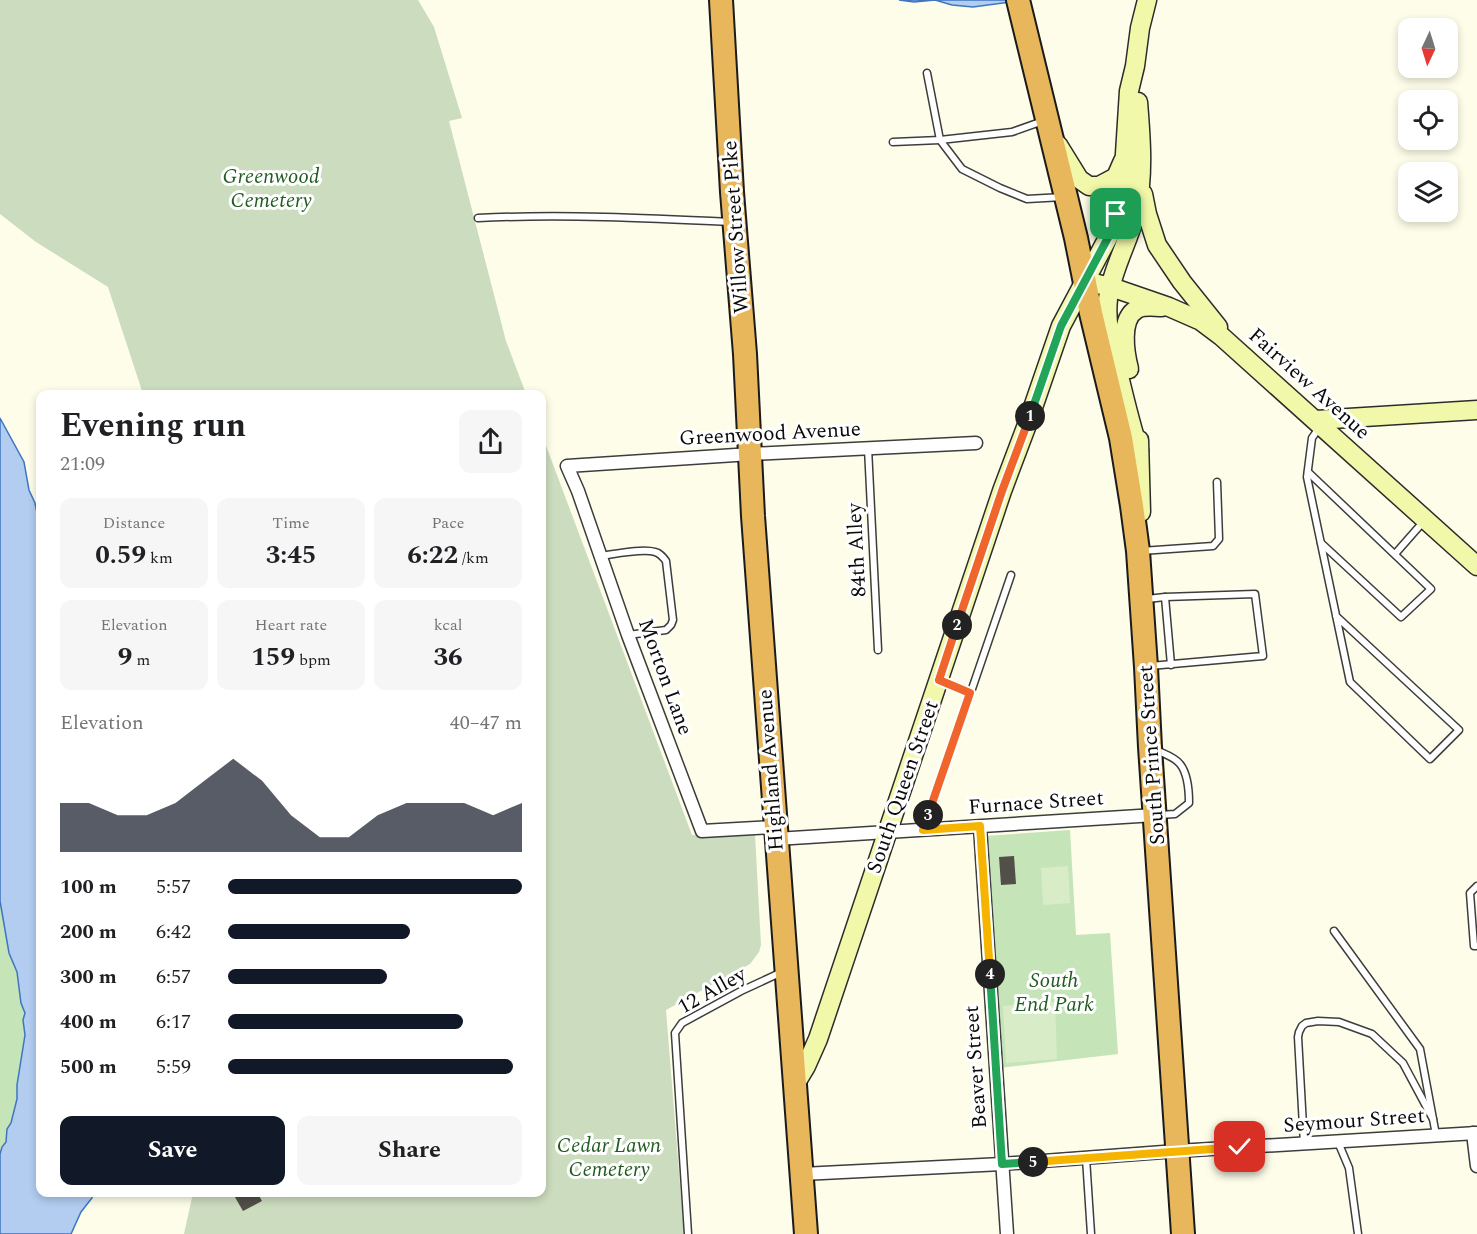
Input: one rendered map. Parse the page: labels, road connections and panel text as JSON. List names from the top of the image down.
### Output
{
  "streets": {
    "highway": ["Willow Street Pike", "South Prince Street", "Highland Avenue"],
    "main road": ["Fairview Avenue", "South Queen Street"],
    "street": [
      "Greenwood Avenue",
      "Morton Lane",
      "Furnace Street",
      "Beaver Street",
      "Seymour Street"
    ],
    "lane": ["84th Alley", "12 Alley"]
  },
  "crossings": [
    ["Willow Street Pike", "Greenwood Avenue"],
    ["Willow Street Pike", "Highland Avenue"],
    ["Fairview Avenue", "South Prince Street"],
    ["Fairview Avenue", "South Queen Street"],
    ["Greenwood Avenue", "84th Alley"],
    ["Greenwood Avenue", "Morton Lane"],
    ["Greenwood Avenue", "Highland Avenue"],
    ["Morton Lane", "Highland Avenue"],
    ["Morton Lane", "Furnace Street"],
    ["South Prince Street", "South Queen Street"],
    ["South Prince Street", "Furnace Street"],
    ["South Prince Street", "Seymour Street"],
    ["Highland Avenue", "South Queen Street"],
    ["Highland Avenue", "Furnace Street"],
    ["Highland Avenue", "12 Alley"],
    ["South Queen Street", "Furnace Street"],
    ["Furnace Street", "Beaver Street"],
    ["Beaver Street", "Seymour Street"]
  ],
  "parks": ["Greenwood Cemetery", "South End Park", "Cedar Lawn Cemetery"],
  "north": "bottom",
  "page": {
    "heading": ["Evening run", "21:09"],
    "pins": [
      "1",
      "2",
      "3",
      "4",
      "5"
    ],
    "stats": [
      ["Distance", "0.59 km"],
      ["Time", "3:45"],
      ["Pace", "6:22 /km"],
      ["Elevation", "9 m"],
      ["Heart rate", "159 bpm"],
      ["kcal", "36"]
    ],
    "chart": ["Elevation", "40–47 m"],
    "list": [
      {
        "name": "100 m",
        "note": "5:57"
      },
      {
        "name": "200 m",
        "note": "6:42"
      },
      {
        "name": "300 m",
        "note": "6:57"
      },
      {
        "name": "400 m",
        "note": "6:17"
      },
      {
        "name": "500 m",
        "note": "5:59"
      }
    ],
    "buttons": ["Save", "Share"]
  }
}
